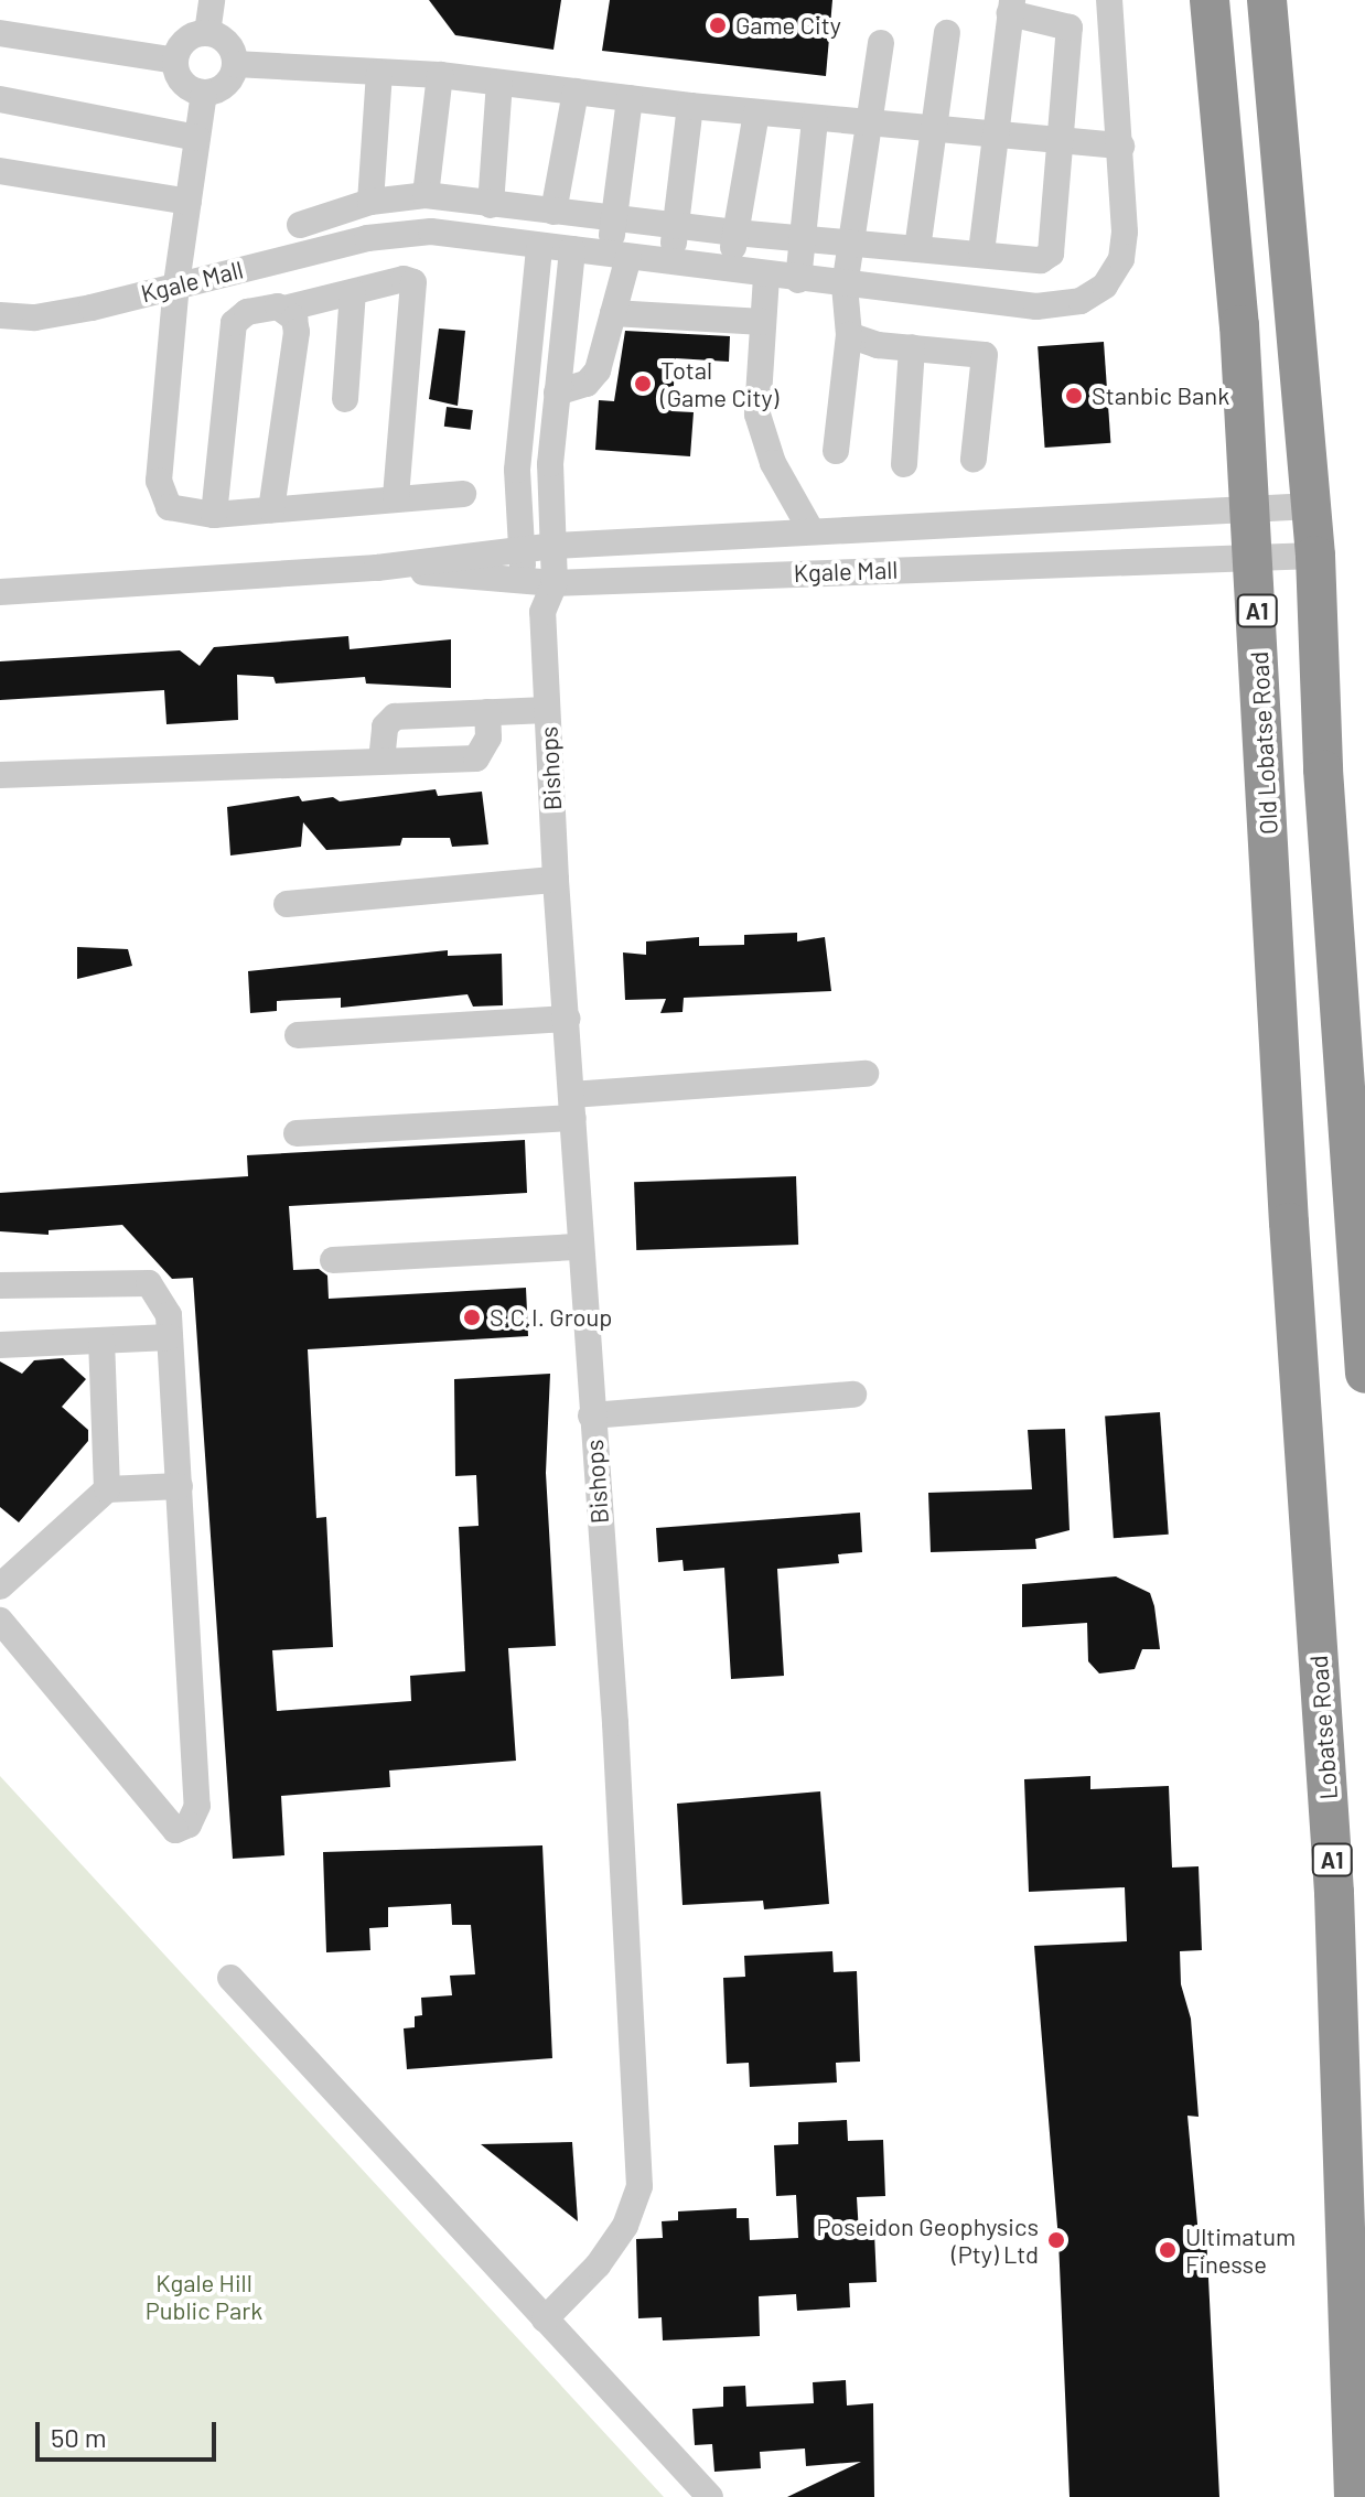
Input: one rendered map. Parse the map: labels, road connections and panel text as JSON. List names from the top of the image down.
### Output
{
  "streets": {
    "highway": ["A1", "Old Lobatse Road", "Lobatse Road"],
    "street": ["Kgale Mall", "Bishops"]
  },
  "crossings": [
    ["Kgale Mall", "Old Lobatse Road"],
    ["Kgale Mall", "Bishops"],
    ["Old Lobatse Road", "Lobatse Road"]
  ],
  "parks": ["Kgale Hill Public Park"],
  "places": [
    "Game City",
    "Total (Game City)",
    "Stanbic Bank",
    "S.C.I. Group",
    "Poseidon Geophysics (Pty) Ltd",
    "Ultimatum Finesse"
  ],
  "scale_bar": "50 m"
}
